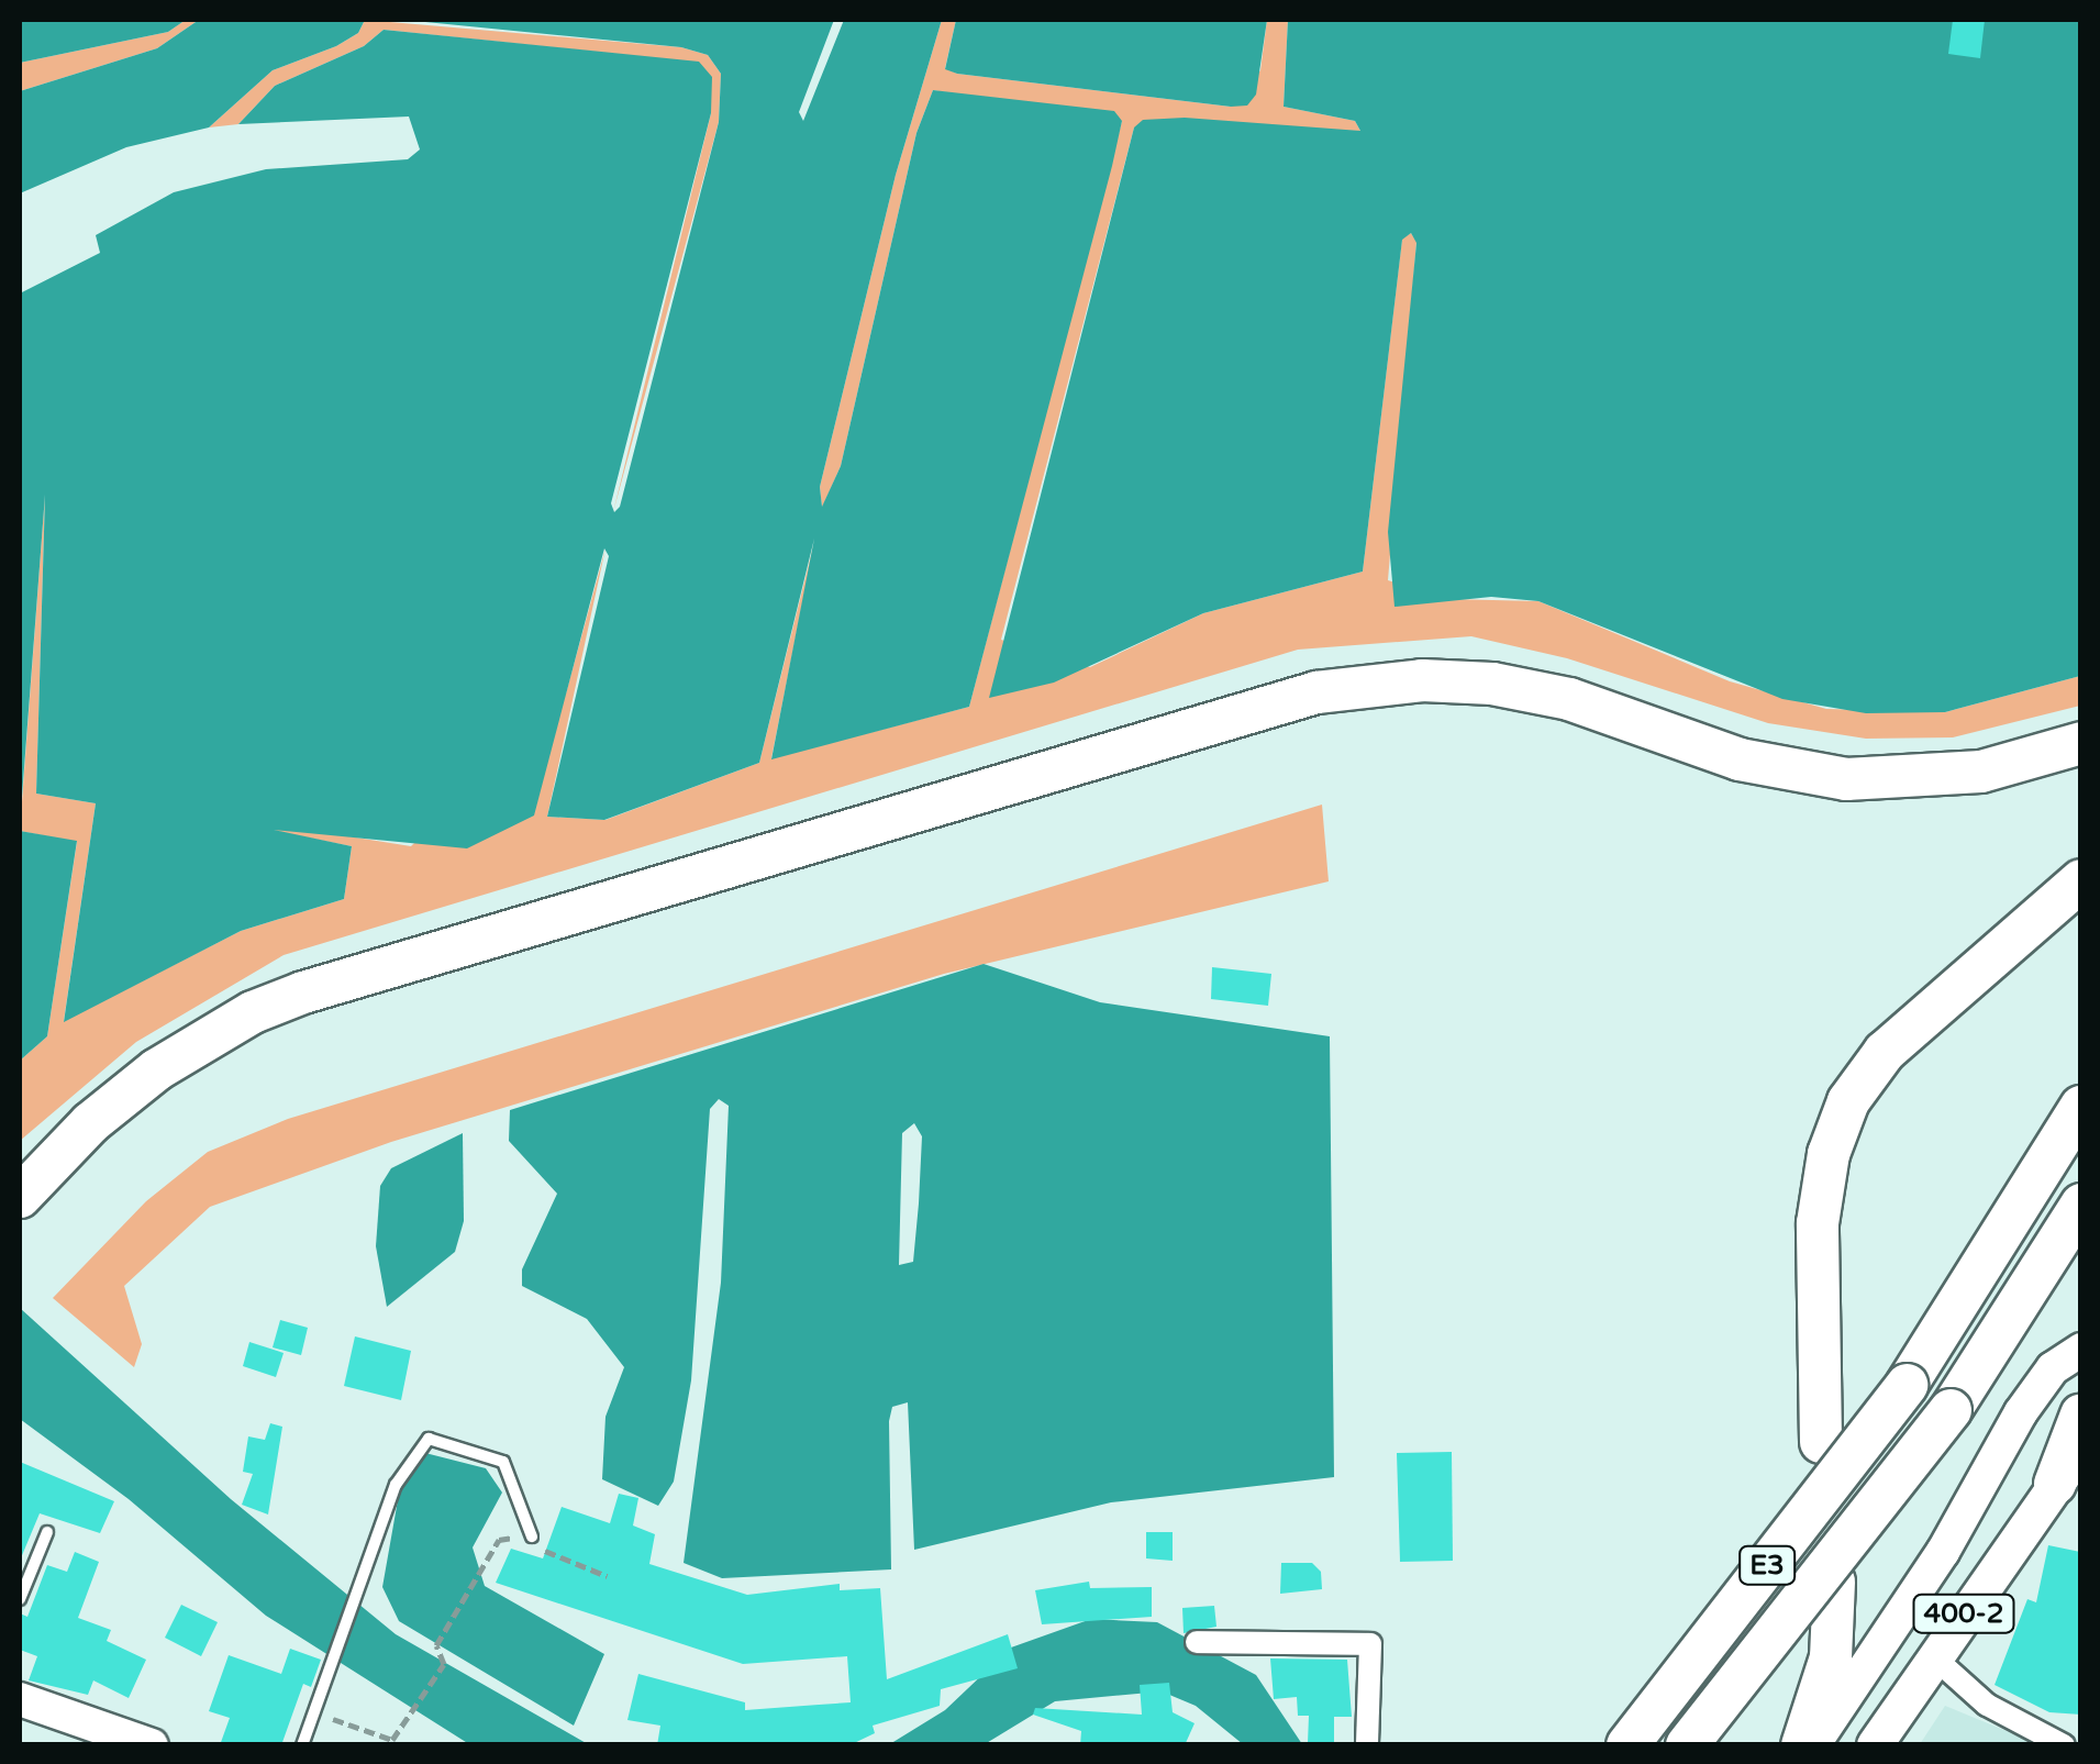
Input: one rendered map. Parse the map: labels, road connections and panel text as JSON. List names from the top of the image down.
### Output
{
  "streets": {
    "highway": ["E3"],
    "main road": ["400-2"]
  }
}
